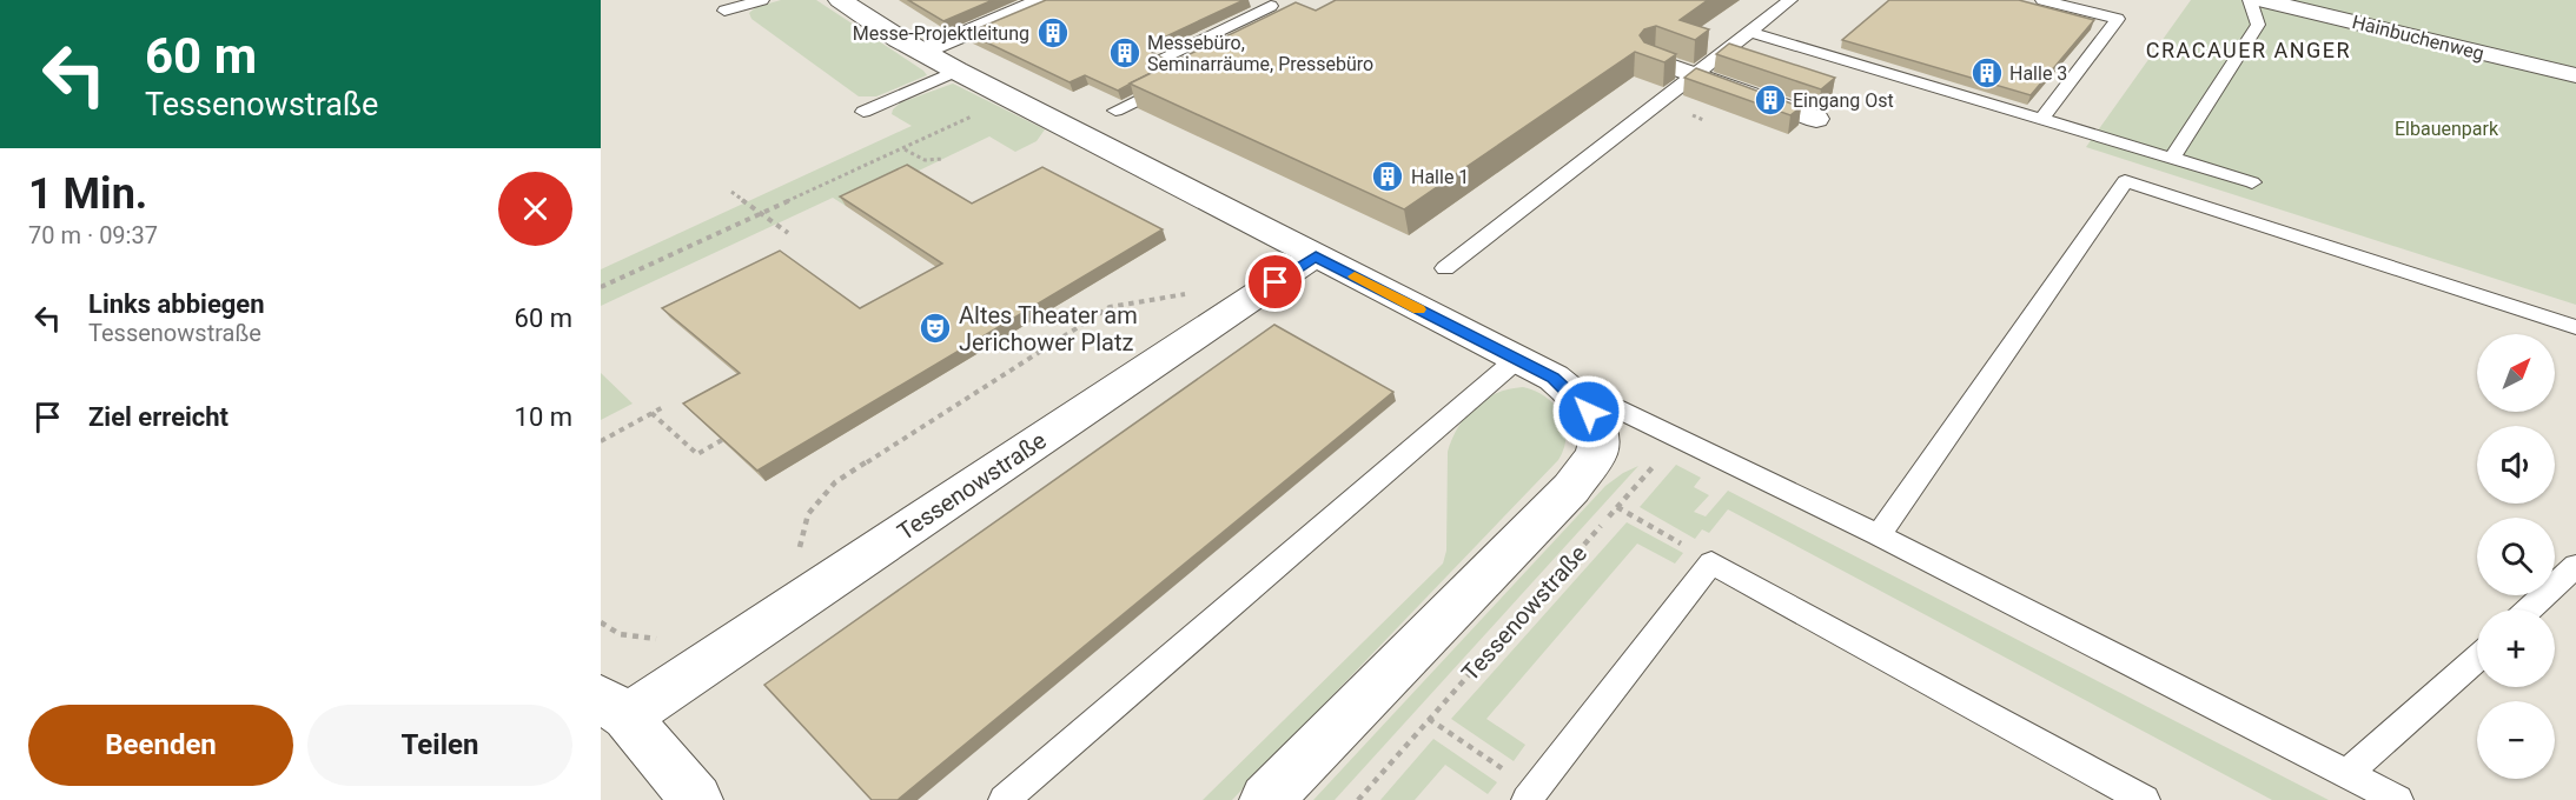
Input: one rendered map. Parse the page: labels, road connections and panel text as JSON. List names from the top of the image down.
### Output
{
  "streets": {
    "street": ["Hainbuchenweg", "Tessenowstraße"]
  },
  "districts": ["CRACAUER ANGER"],
  "parks": ["Elbauenpark"],
  "places": {
    "building": [
      "Messe-Projektleitung",
      "Messebüro, Seminarräume, Pressebüro",
      "Halle 3",
      "Eingang Ost",
      "Halle 1"
    ],
    "theatre": ["Altes Theater am Jerichower Platz"]
  },
  "north": "top right",
  "page": {
    "turn": ["60 m", "Tessenowstraße"],
    "heading": ["1 Min.", "70 m · 09:37"],
    "list": [
      {
        "name": "Links abbiegen",
        "note": "Tessenowstraße",
        "value": "60 m"
      },
      {
        "name": "Ziel erreicht",
        "value": "10 m"
      }
    ],
    "map_buttons": ["+", "−"],
    "buttons": ["Beenden", "Teilen"]
  }
}
